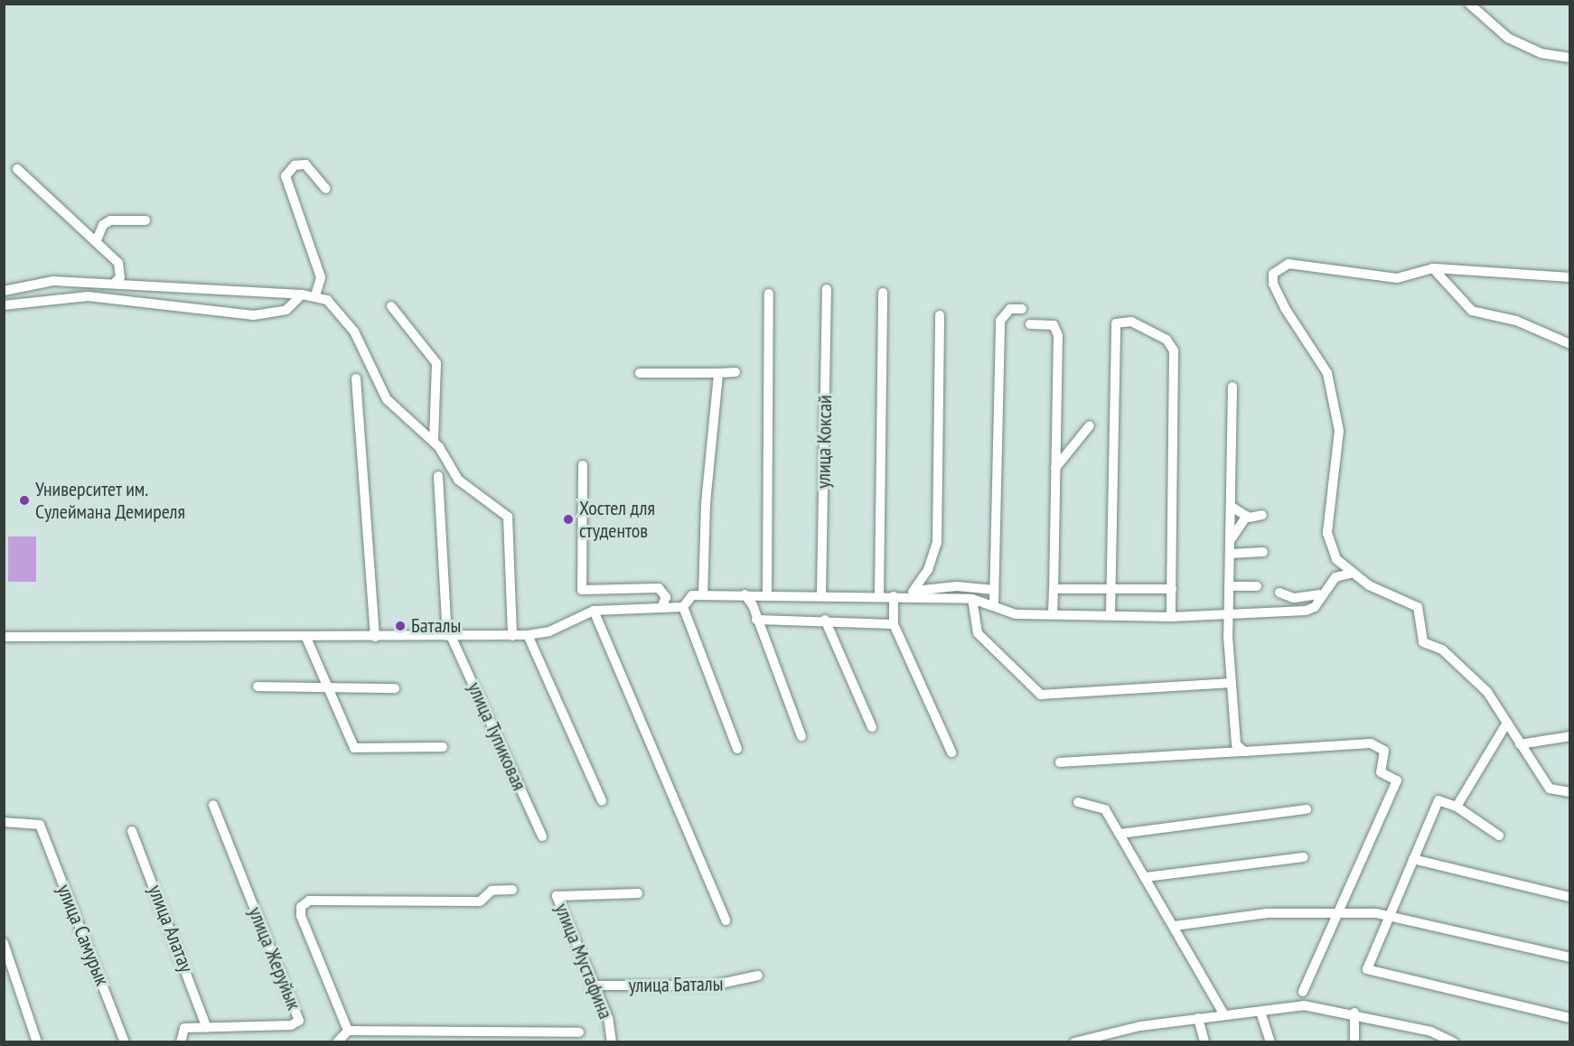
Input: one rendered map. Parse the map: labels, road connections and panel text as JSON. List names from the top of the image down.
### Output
{
  "streets": {
    "street": [
      "улица Коксай",
      "улица Тупиковая",
      "улица Алатау",
      "улица Самурык",
      "улица Жеруйык",
      "улица Мустафина",
      "улица Баталы"
    ]
  },
  "crossings": [
    ["улица Алатау", "улица Жеруйык"],
    ["улица Мустафина", "улица Баталы"]
  ],
  "places": ["Университет им. Сулеймана Демиреля", "Хостел для студентов", "Баталы"]
}
